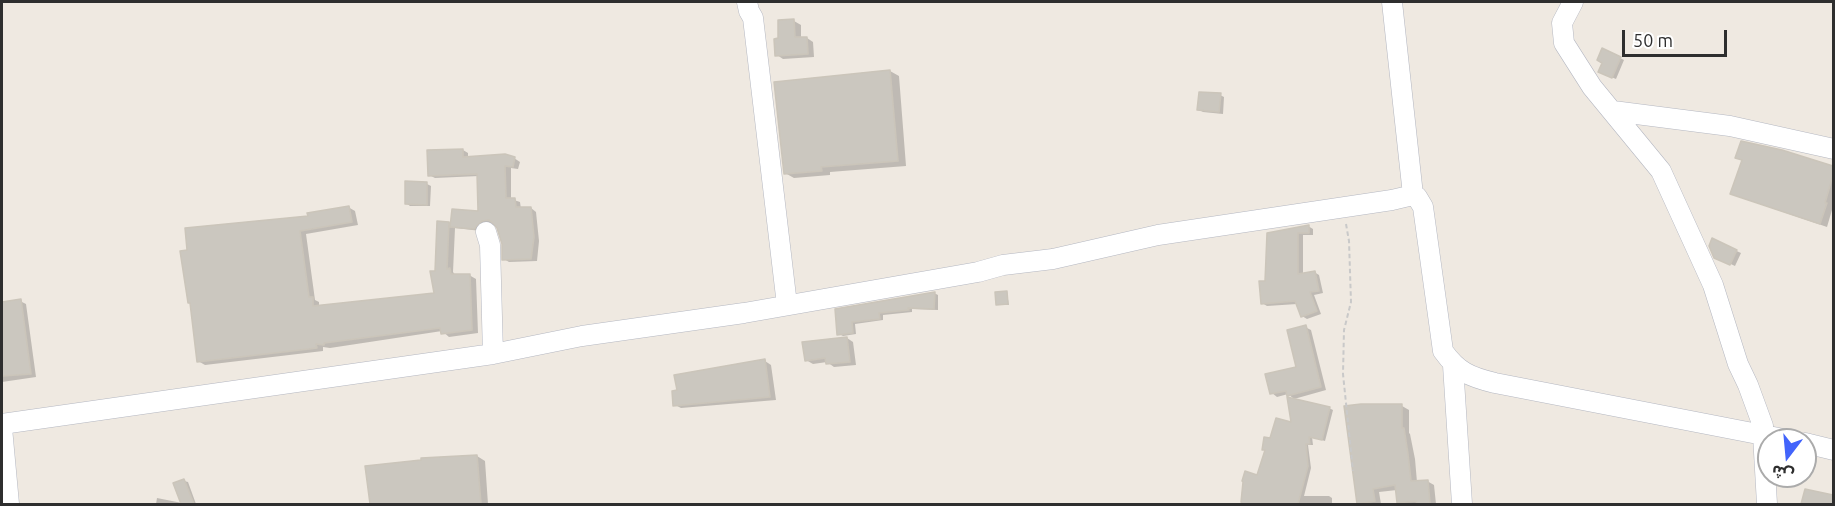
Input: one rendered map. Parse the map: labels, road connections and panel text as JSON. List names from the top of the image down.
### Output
{
  "scale_bar": "50 m",
  "north": "bottom"
}
